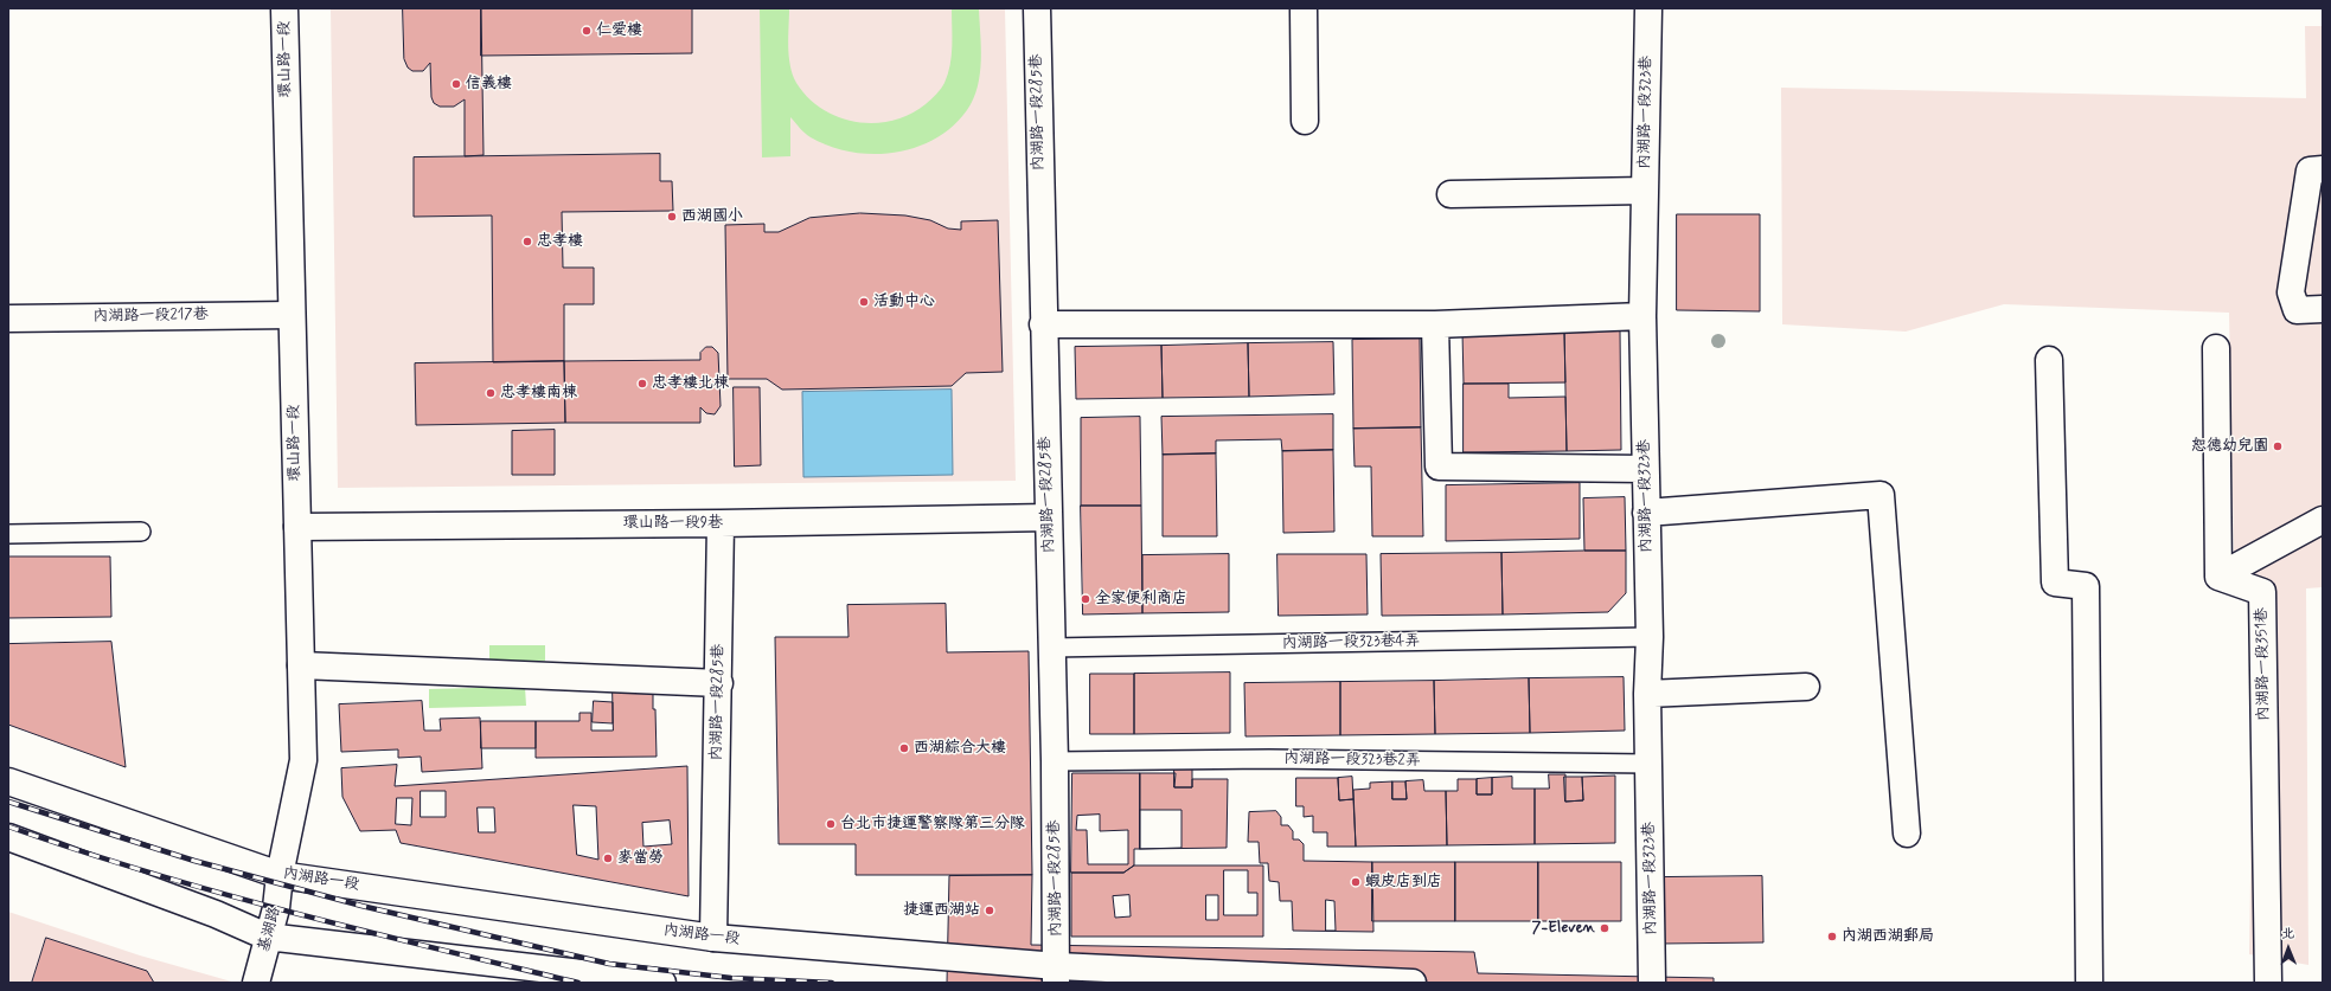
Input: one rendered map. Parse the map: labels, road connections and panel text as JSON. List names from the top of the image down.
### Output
{
  "streets": {
    "street": [
      "環山路一段",
      "內湖路一段285巷",
      "內湖路一段323巷",
      "內湖路一段217巷",
      "環山路一段9巷",
      "內湖路一段351巷",
      "內湖路一段",
      "基湖路"
    ],
    "lane": ["內湖路一段323巷4弄", "內湖路一段323巷2弄"]
  },
  "crossings": [
    ["環山路一段", "內湖路一段217巷"],
    ["環山路一段", "環山路一段9巷"],
    ["環山路一段", "內湖路一段"],
    ["環山路一段", "基湖路"],
    ["內湖路一段285巷", "環山路一段9巷"],
    ["內湖路一段285巷", "內湖路一段323巷4弄"],
    ["內湖路一段285巷", "內湖路一段323巷2弄"],
    ["內湖路一段285巷", "內湖路一段"],
    ["內湖路一段323巷", "內湖路一段323巷4弄"],
    ["內湖路一段323巷", "內湖路一段323巷2弄"],
    ["內湖路一段", "基湖路"]
  ],
  "places": [
    "仁愛樓",
    "信義樓",
    "西湖國小",
    "忠孝樓",
    "活動中心",
    "忠孝樓北棟",
    "忠孝樓南棟",
    "恕德幼兒園",
    "全家便利商店",
    "西湖綜合大樓",
    "台北市捷運警察隊第三分隊",
    "麥當勞",
    "蝦皮店到店",
    "捷運西湖站",
    "7-Eleven",
    "內湖西湖郵局"
  ],
  "north": "top"
}
